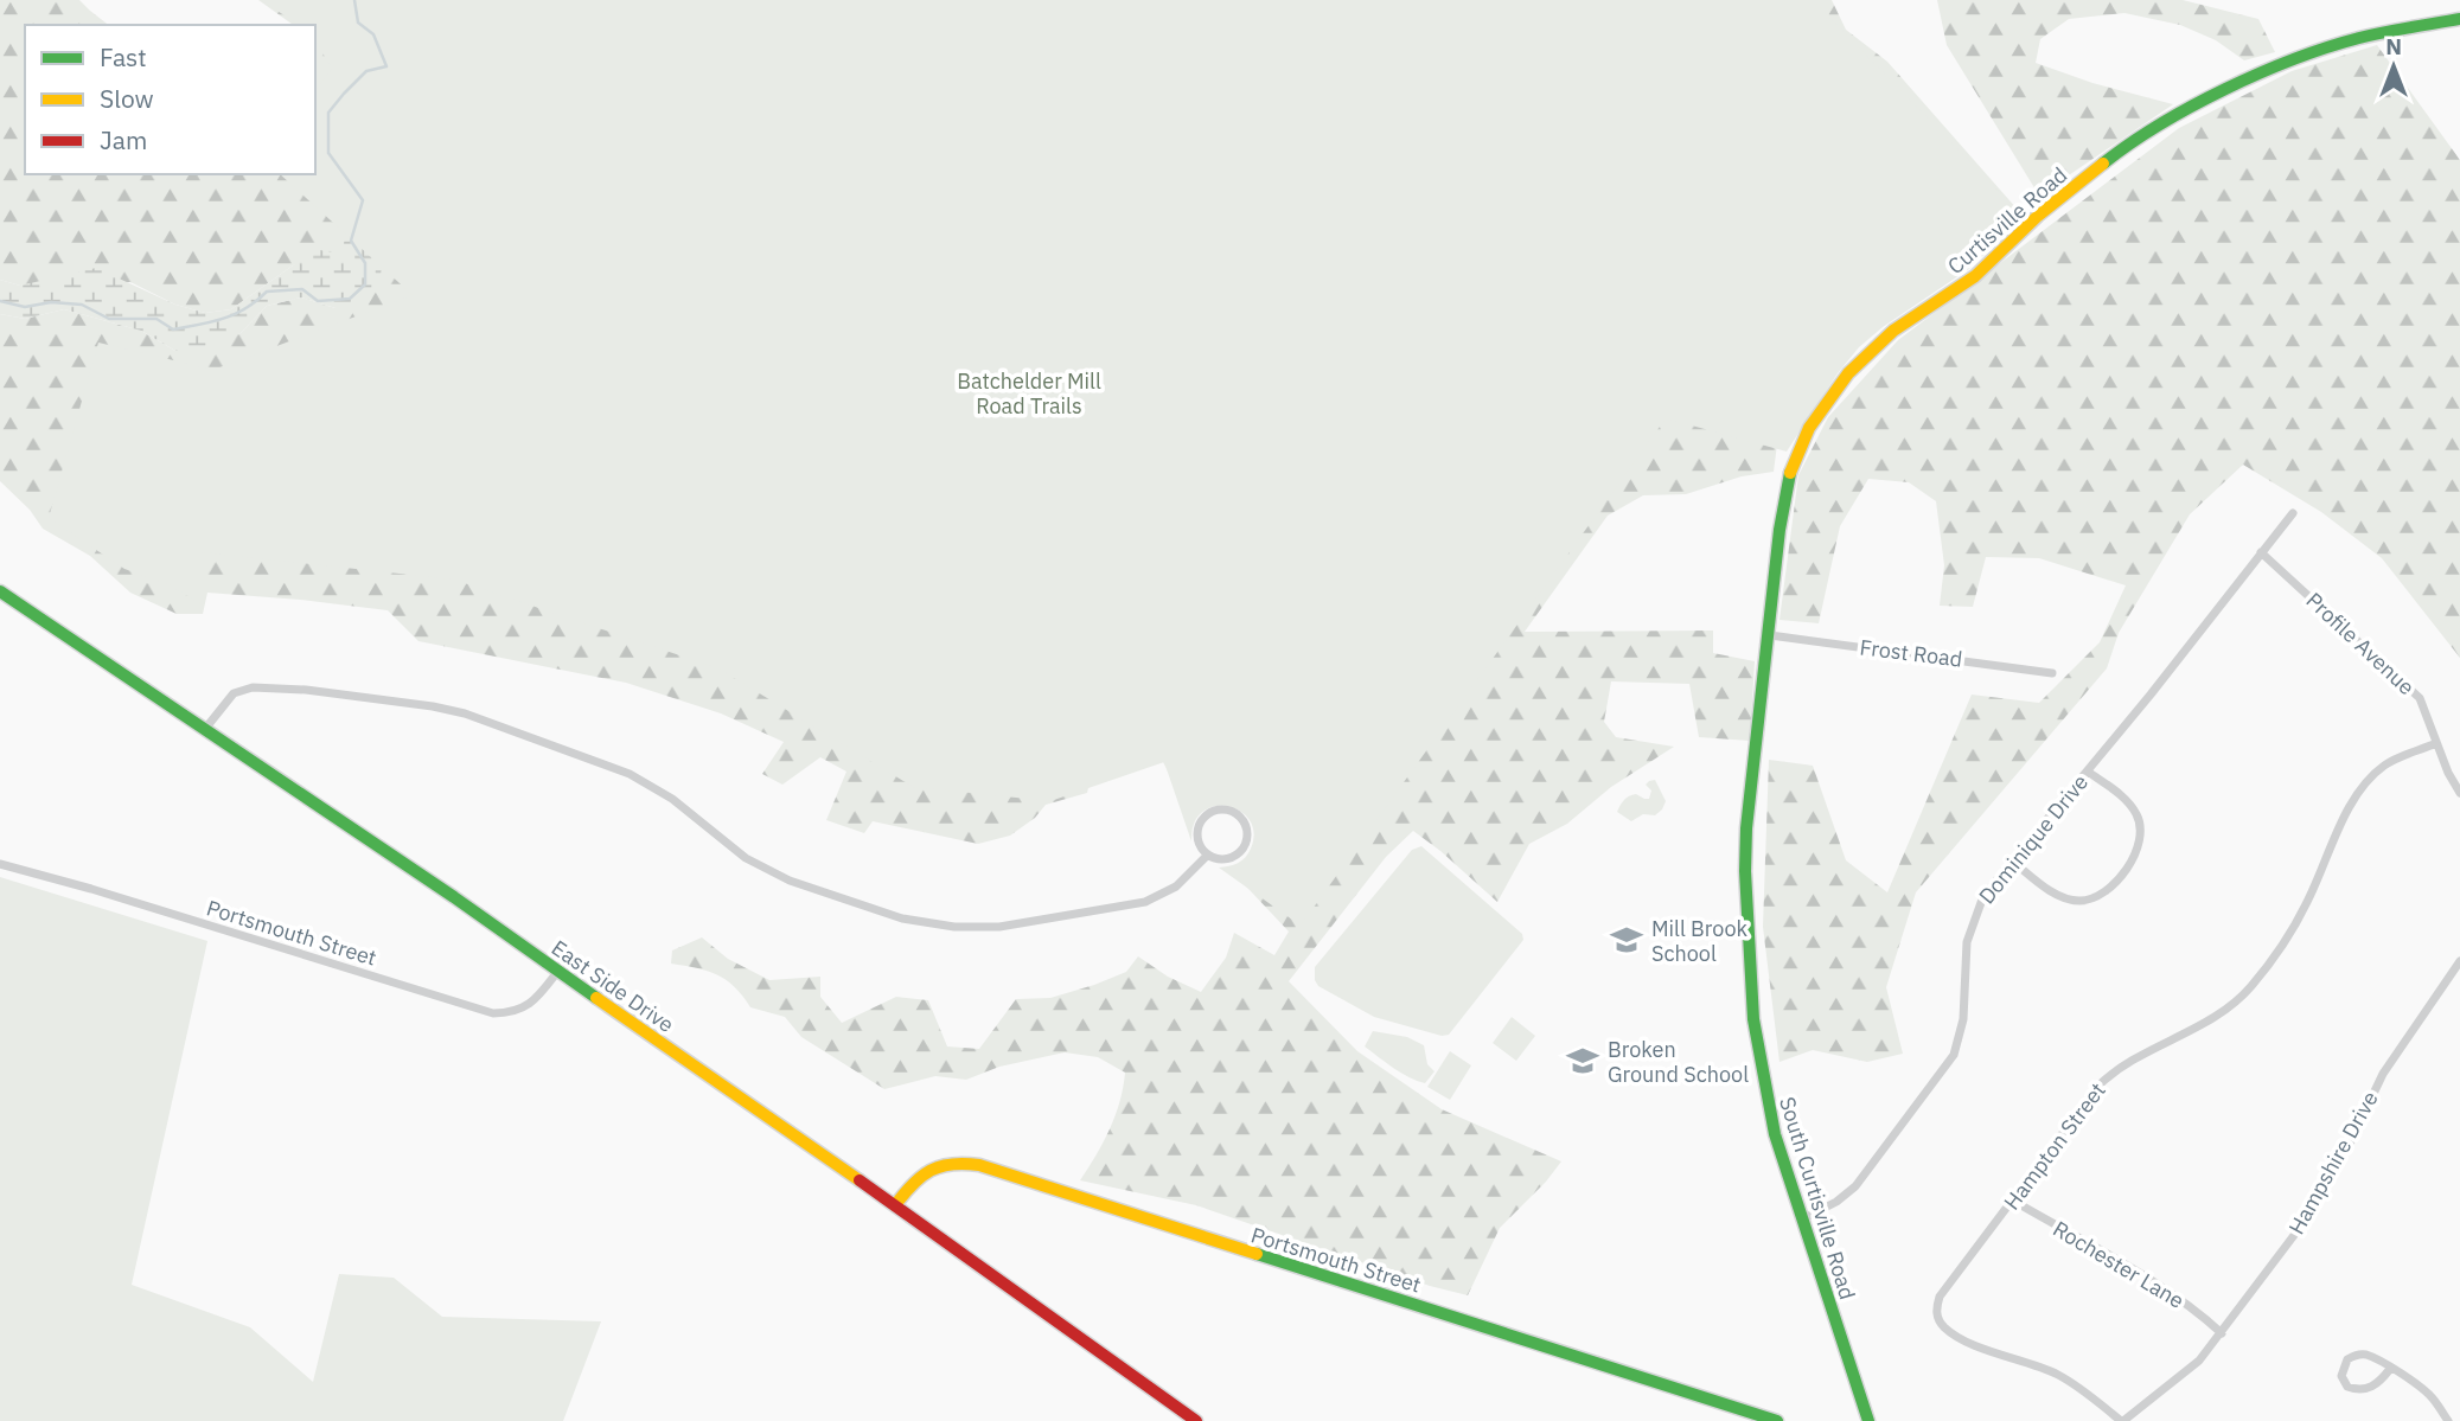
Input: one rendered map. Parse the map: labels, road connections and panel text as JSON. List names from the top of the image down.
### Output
{
  "streets": {
    "street": [
      "Curtisville Road",
      "Profile Avenue",
      "Frost Road",
      "Dominique Drive",
      "Portsmouth Street",
      "East Side Drive",
      "Hampton Street",
      "Hampshire Drive",
      "South Curtisville Road",
      "Rochester Lane"
    ]
  },
  "crossings": [
    ["Curtisville Road", "Frost Road"],
    ["Curtisville Road", "South Curtisville Road"],
    ["Profile Avenue", "Dominique Drive"],
    ["Profile Avenue", "Hampton Street"],
    ["Frost Road", "South Curtisville Road"],
    ["Dominique Drive", "South Curtisville Road"],
    ["Portsmouth Street", "East Side Drive"],
    ["Hampton Street", "Hampshire Drive"],
    ["Hampton Street", "Rochester Lane"],
    ["Hampshire Drive", "Rochester Lane"]
  ],
  "parks": ["Batchelder Mill Road Trails"],
  "places": {
    "school or university": ["Mill Brook School", "Broken Ground School"]
  },
  "legend": ["Fast", "Slow", "Jam"],
  "north": "top"
}
